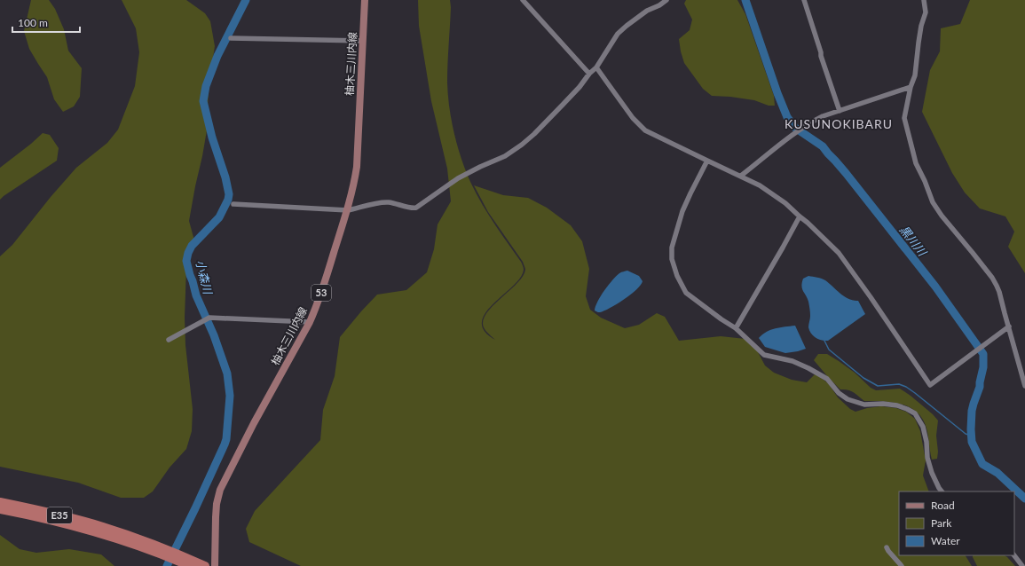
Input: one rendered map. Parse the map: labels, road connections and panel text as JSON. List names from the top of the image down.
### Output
{
  "streets": {
    "highway": ["E35"],
    "main road": ["柚木三川内線", "53"]
  },
  "districts": ["KUSUNOKIBARU"],
  "water": ["黒川川", "小森川"],
  "legend": ["Road", "Park", "Water"],
  "scale_bar": "100 m"
}
